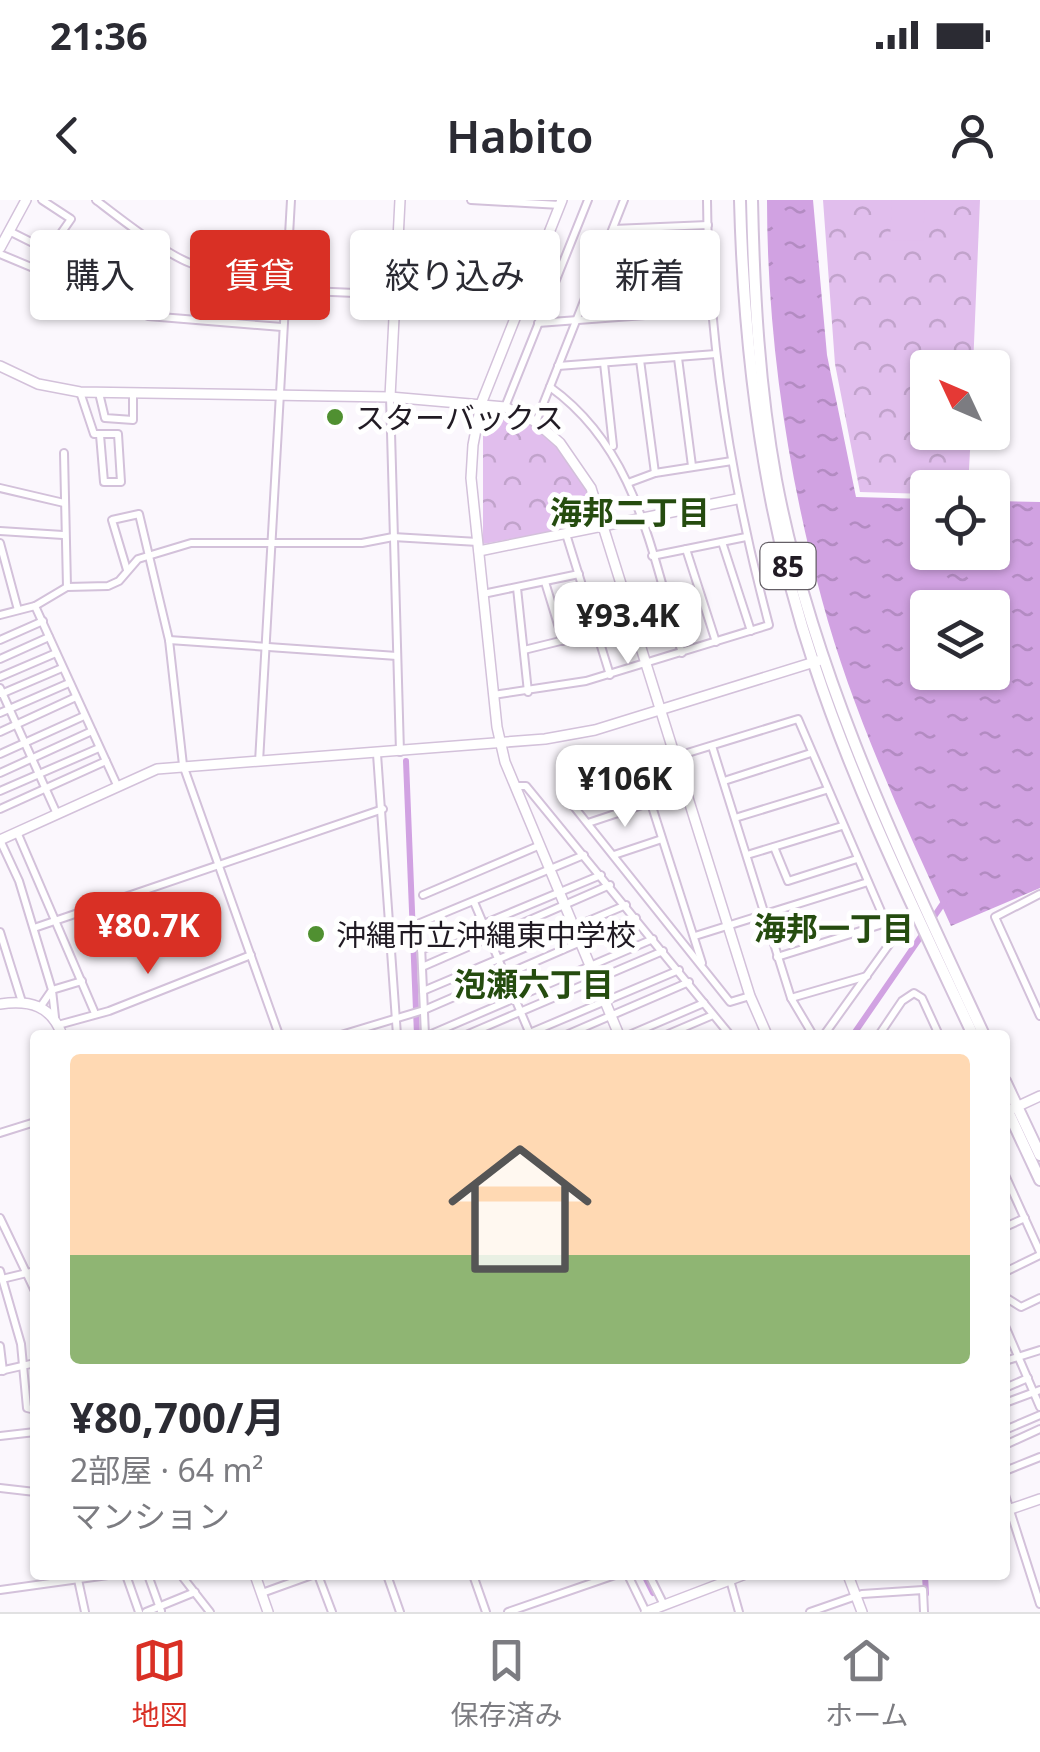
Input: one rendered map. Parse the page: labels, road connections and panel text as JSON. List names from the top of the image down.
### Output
{
  "streets": {
    "main road": ["85"]
  },
  "districts": ["海邦二丁目", "海邦一丁目", "泡瀬六丁目"],
  "places": ["スターバックス", "沖縄市立沖縄東中学校"],
  "north": "top left",
  "page": {
    "status": "21:36",
    "header": "Habito",
    "chip": [
      "購入",
      "賃貸",
      "絞り込み",
      "新着"
    ],
    "price": ["¥93.4K", "¥106K", "¥80.7K"],
    "list": [
      {
        "name": "¥80,700/月",
        "note": "2部屋 · 64 m² · マンション"
      }
    ],
    "tabs": ["地図", "保存済み", "ホーム"]
  }
}
